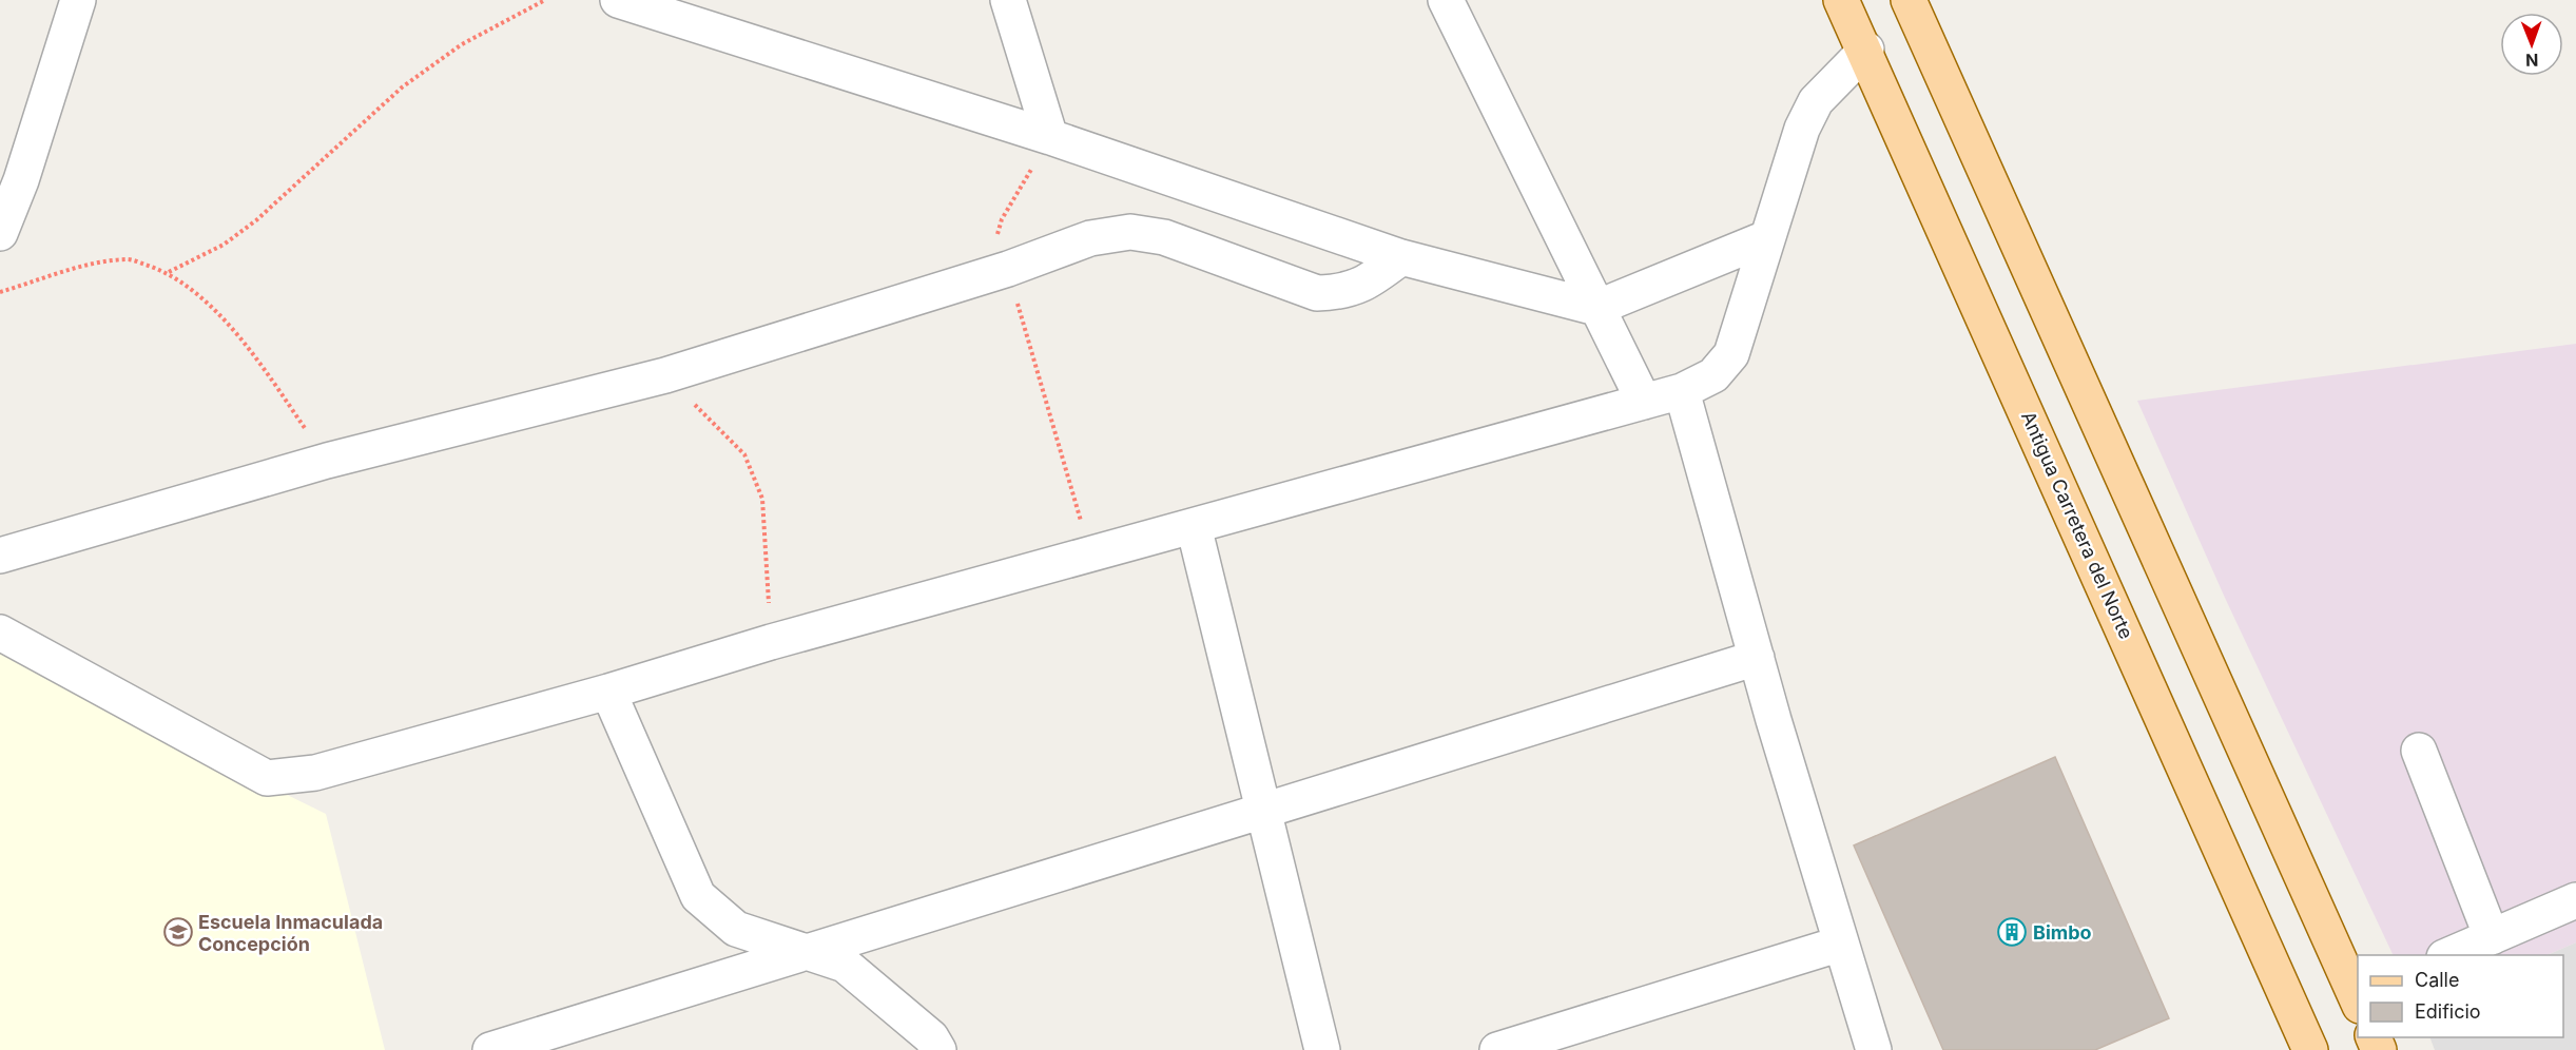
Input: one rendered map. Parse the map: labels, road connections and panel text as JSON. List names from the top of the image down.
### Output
{
  "streets": {
    "main road": ["Antigua Carretera del Norte"]
  },
  "places": {
    "school or university": ["Escuela Inmaculada Concepción"],
    "building": ["Bimbo"]
  },
  "legend": ["Calle", "Edificio"],
  "north": "bottom"
}
